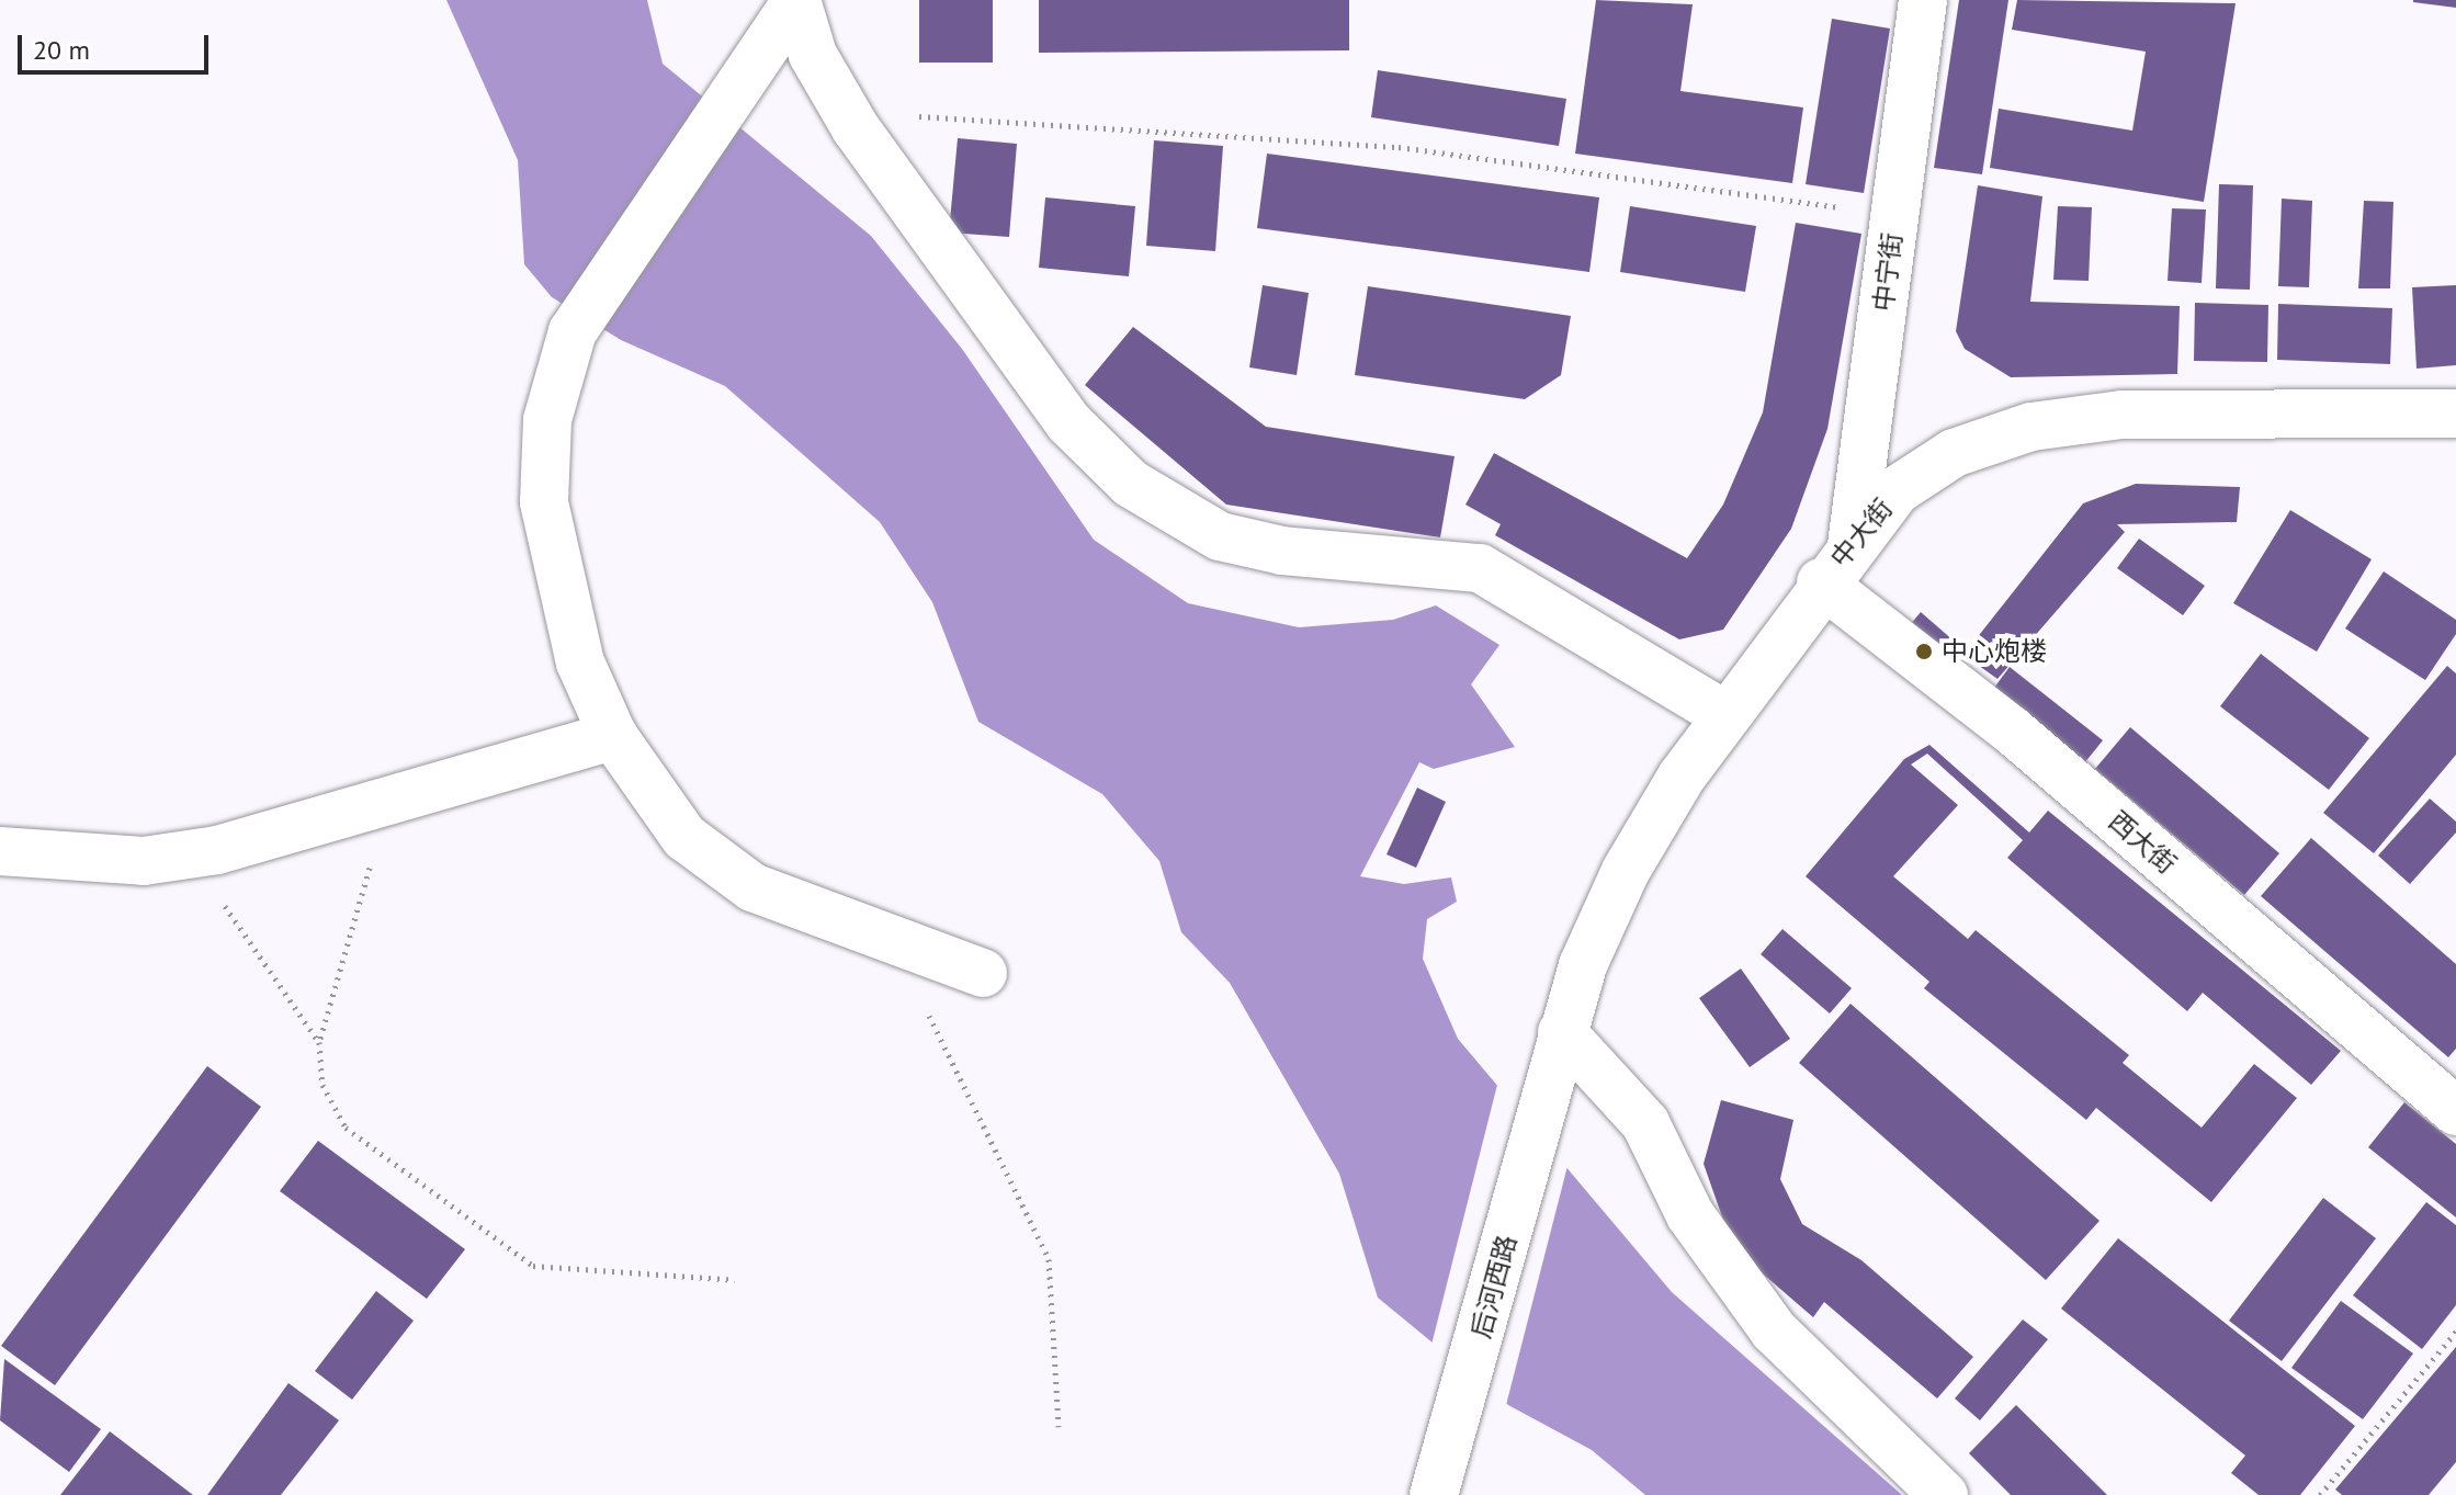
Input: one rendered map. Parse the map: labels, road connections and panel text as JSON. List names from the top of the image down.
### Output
{
  "streets": {
    "street": [
      "中宁街",
      "中大街",
      "西大街",
      "后河西路"
    ]
  },
  "crossings": [
    ["中宁街", "中大街"],
    ["中大街", "西大街"],
    ["中大街", "后河西路"]
  ],
  "places": ["中心炮楼"],
  "scale_bar": "20 m"
}
